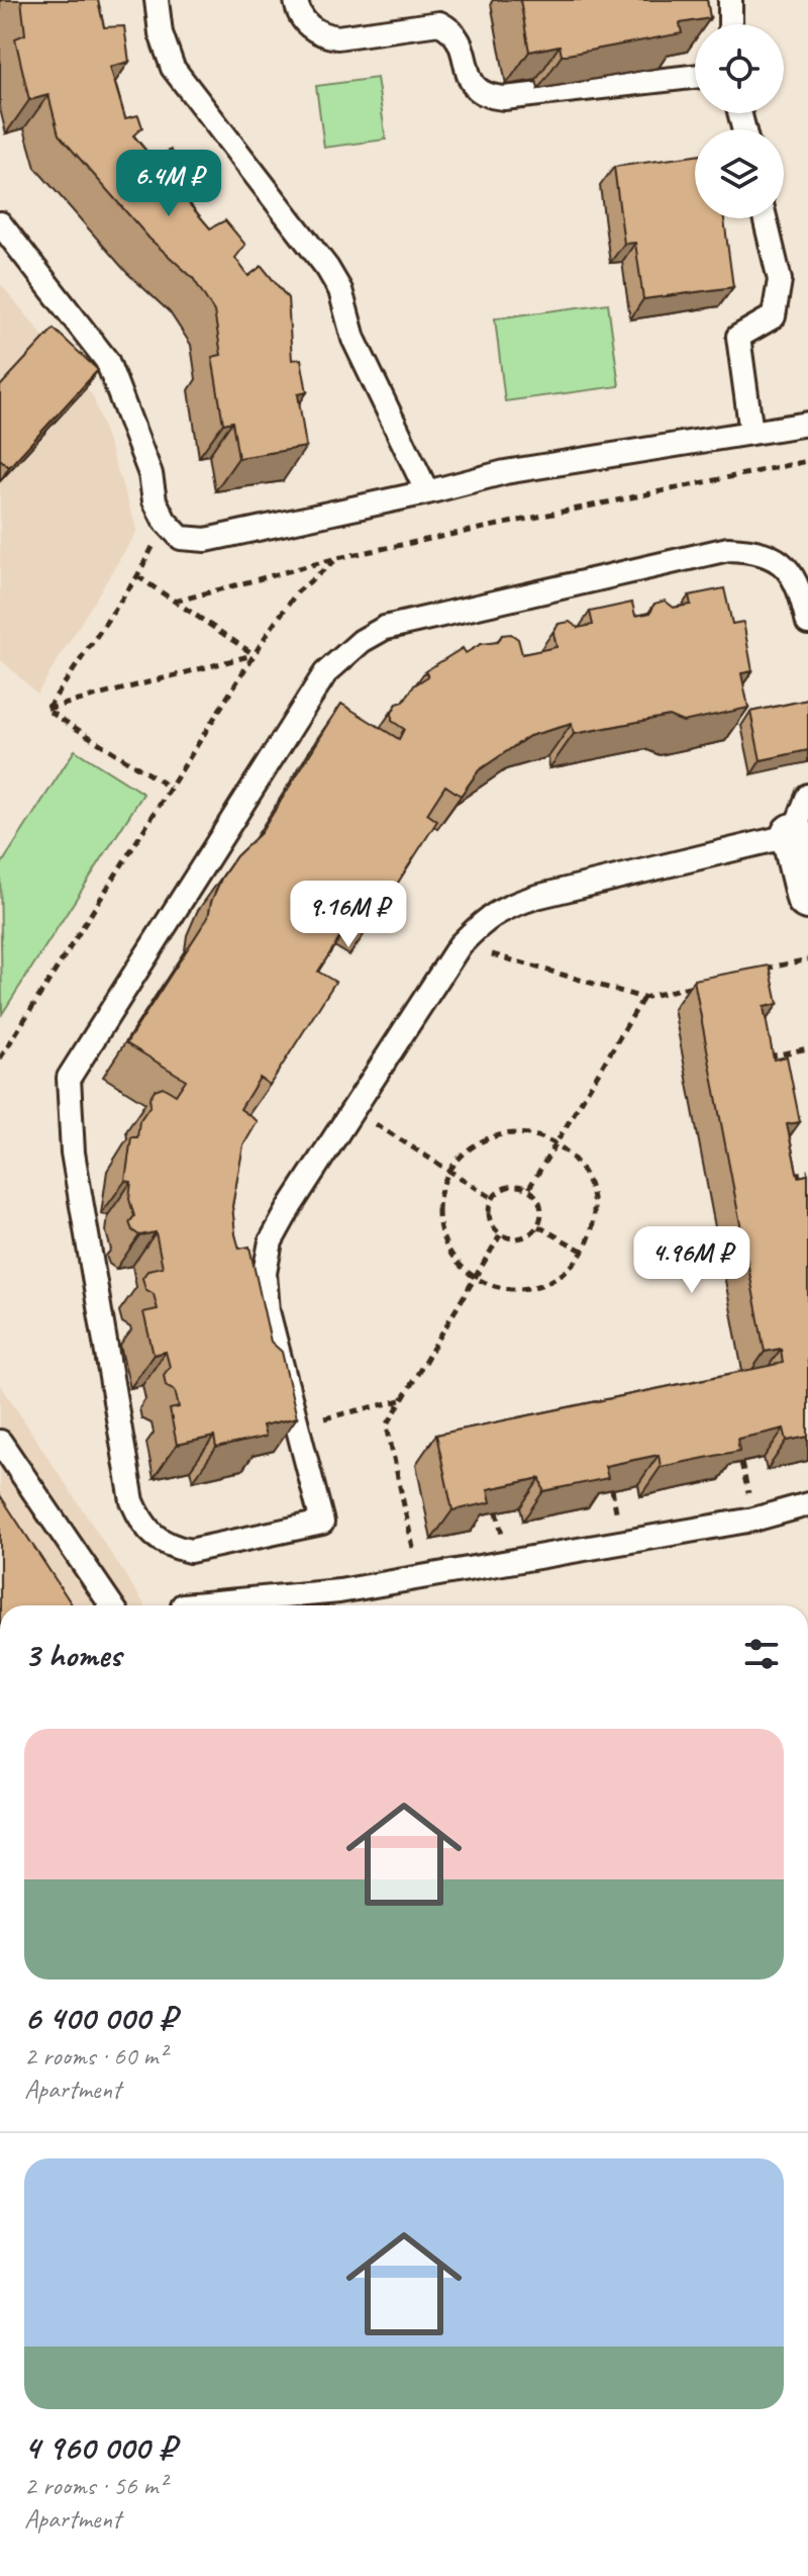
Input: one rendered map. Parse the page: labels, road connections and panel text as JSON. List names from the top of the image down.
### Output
{
  "page": {
    "price": ["6.4M ₽", "9.16M ₽", "4.96M ₽"],
    "heading": "3 homes",
    "list": [
      {
        "name": "6 400 000 ₽",
        "note": "2 rooms · 60 m² · Apartment"
      },
      {
        "name": "4 960 000 ₽",
        "note": "2 rooms · 56 m² · Apartment"
      }
    ]
  }
}
